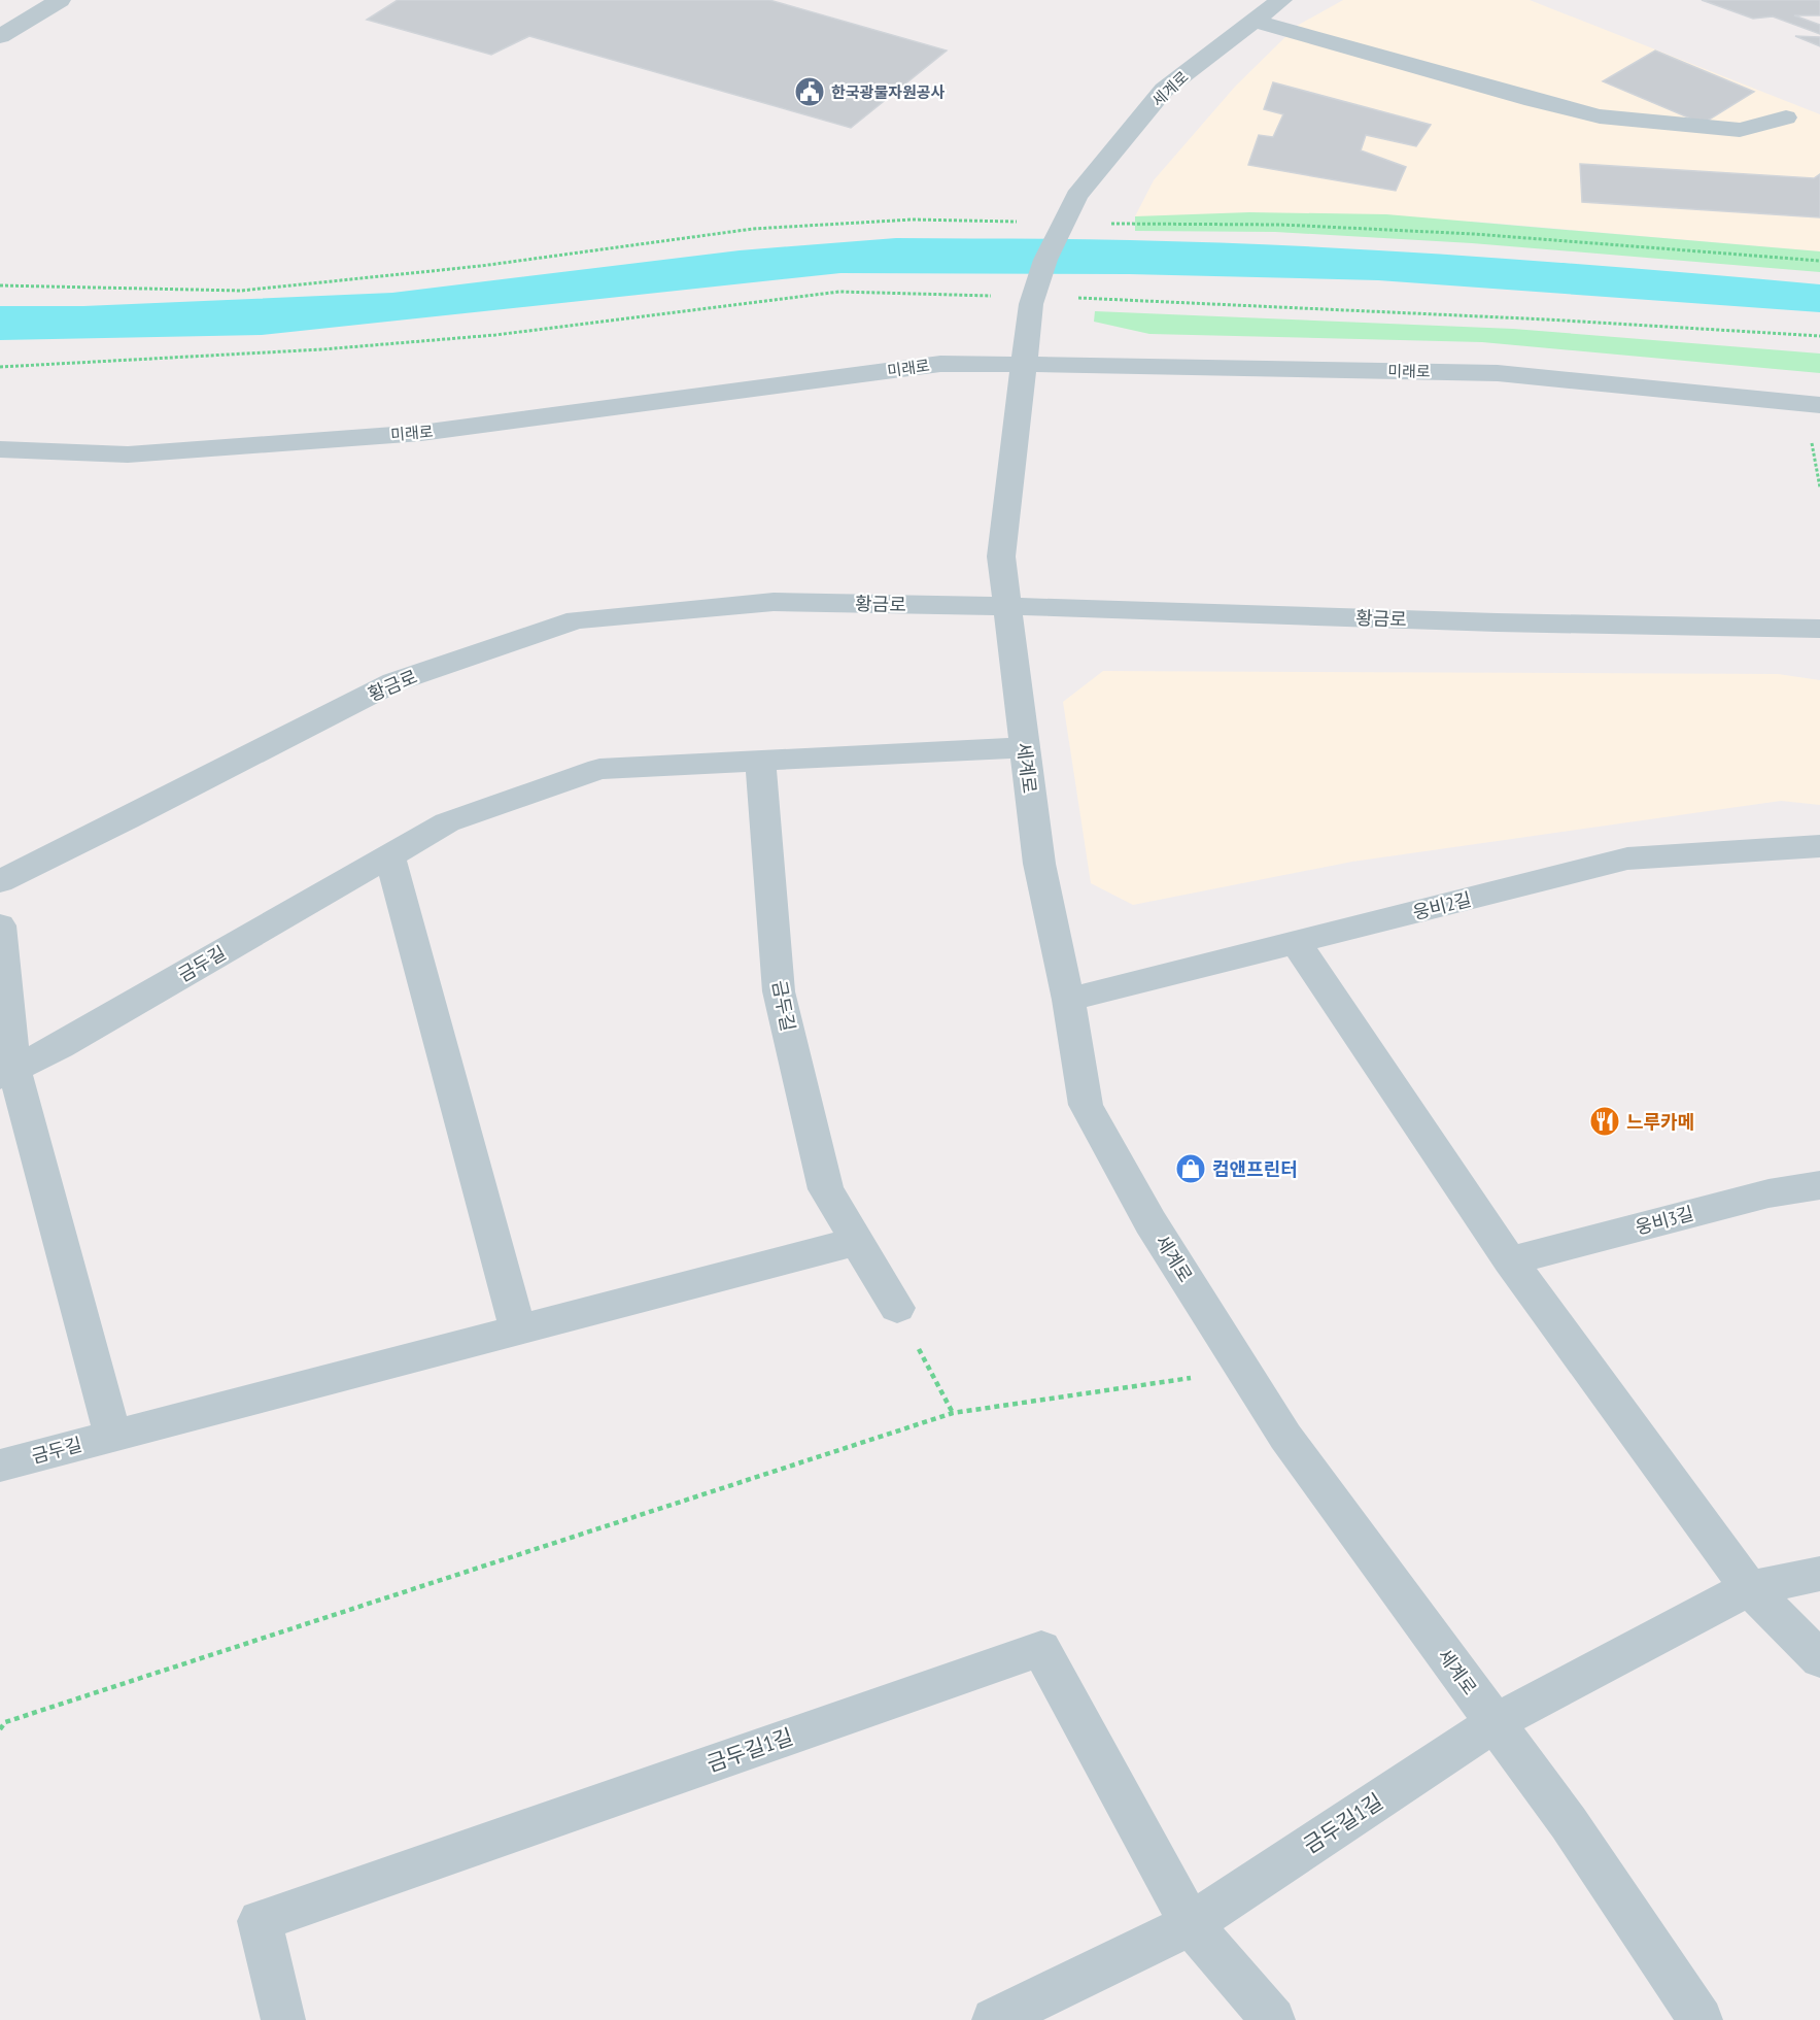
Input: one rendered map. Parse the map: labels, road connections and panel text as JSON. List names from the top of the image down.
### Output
{
  "streets": {
    "street": [
      "세계로",
      "미래로",
      "황금로",
      "웅비2길",
      "금두길",
      "웅비3길",
      "금두길1길"
    ]
  },
  "crossings": [
    ["세계로", "미래로"],
    ["세계로", "황금로"],
    ["세계로", "웅비2길"],
    ["세계로", "금두길"],
    ["세계로", "금두길1길"]
  ],
  "places": {
    "public building": ["한국광물자원공사"],
    "restaurant": ["느루카메"],
    "shop": ["컴앤프린터"]
  }
}
